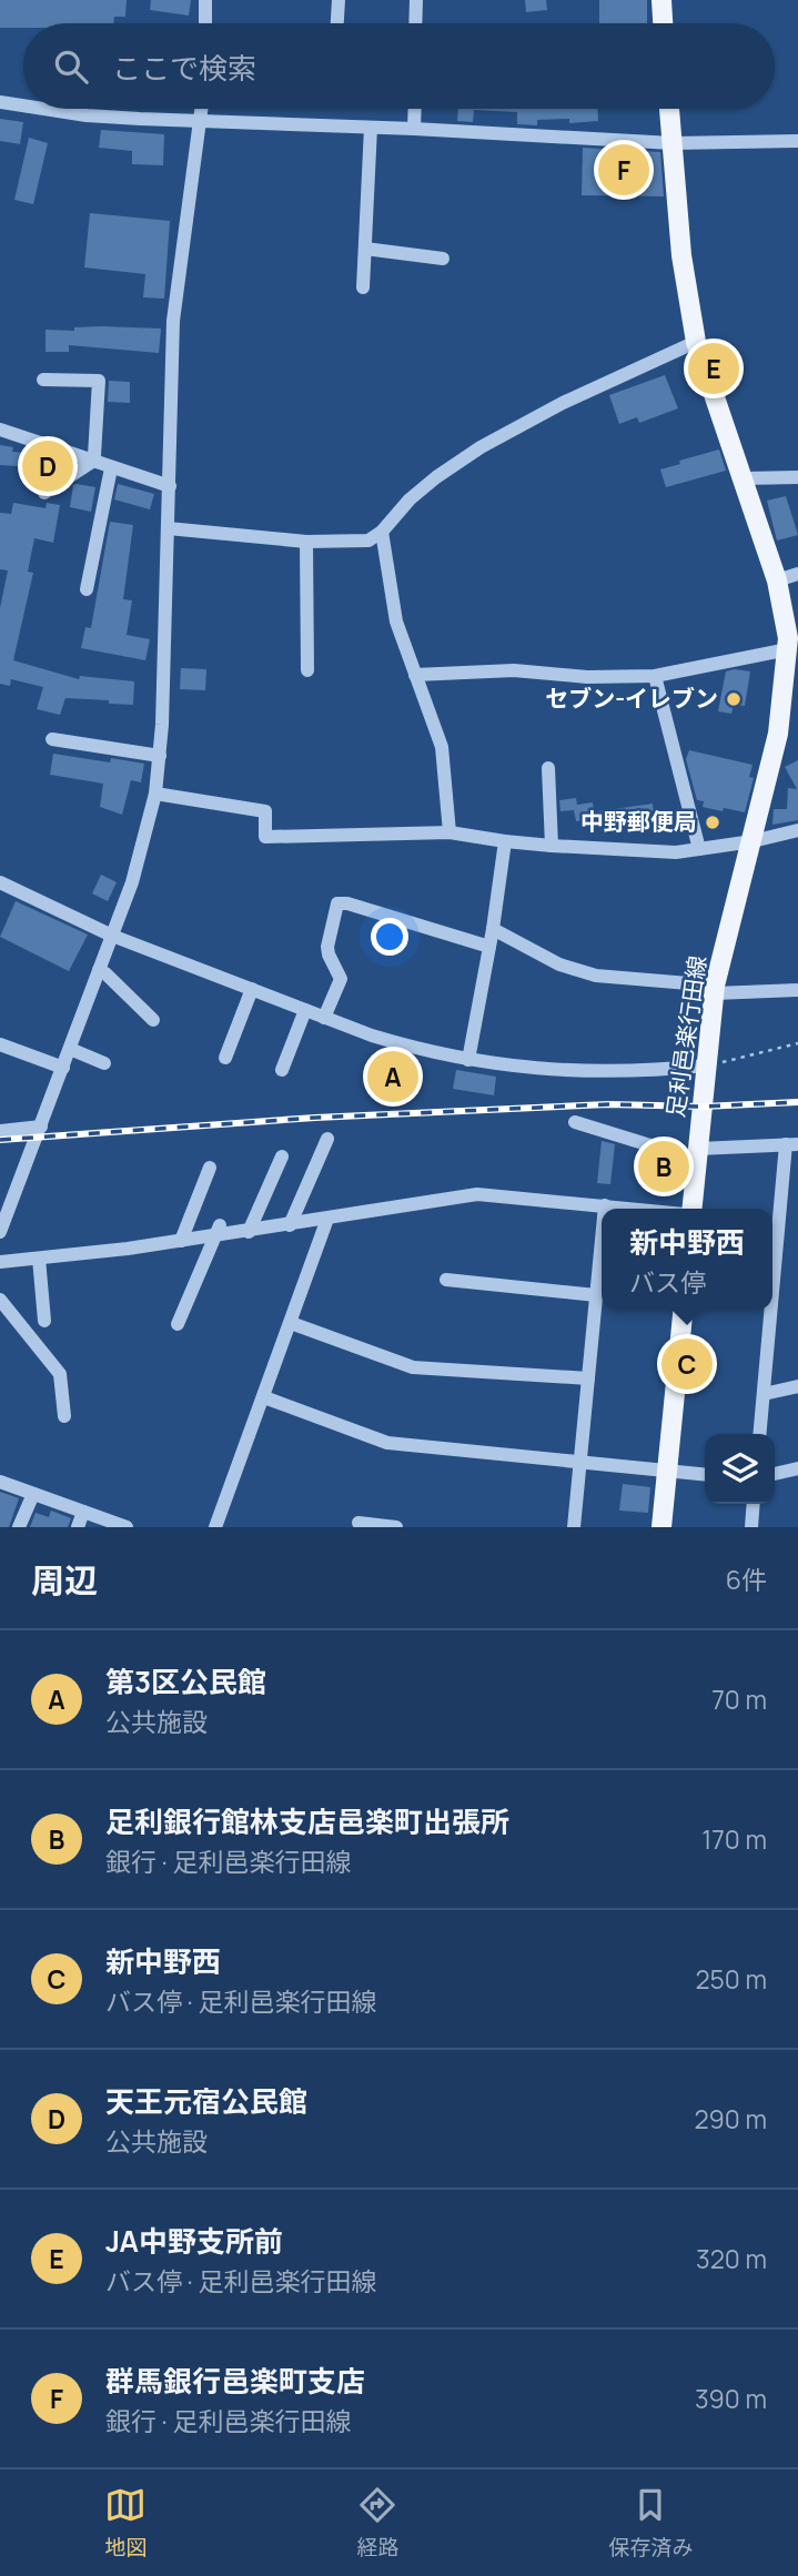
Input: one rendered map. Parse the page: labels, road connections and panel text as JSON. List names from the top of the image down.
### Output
{
  "streets": {
    "main road": ["足利邑楽行田線"]
  },
  "places": ["セブン-イレブン", "中野郵便局"],
  "page": {
    "search": "ここで検索",
    "pins": [
      "F",
      "E",
      "D",
      "A",
      "B",
      "C"
    ],
    "popup": ["新中野西", "バス停"],
    "heading": ["周辺", "6件"],
    "list": [
      {
        "mark": "A",
        "name": "第3区公民館",
        "note": "公共施設",
        "value": "70 m"
      },
      {
        "mark": "B",
        "name": "足利銀行館林支店邑楽町出張所",
        "note": "銀行 · 足利邑楽行田線",
        "value": "170 m"
      },
      {
        "mark": "C",
        "name": "新中野西",
        "note": "バス停 · 足利邑楽行田線",
        "value": "250 m"
      },
      {
        "mark": "D",
        "name": "天王元宿公民館",
        "note": "公共施設",
        "value": "290 m"
      },
      {
        "mark": "E",
        "name": "JA中野支所前",
        "note": "バス停 · 足利邑楽行田線",
        "value": "320 m"
      },
      {
        "mark": "F",
        "name": "群馬銀行邑楽町支店",
        "note": "銀行 · 足利邑楽行田線",
        "value": "390 m"
      }
    ],
    "nav": ["地図", "経路", "保存済み"]
  }
}
